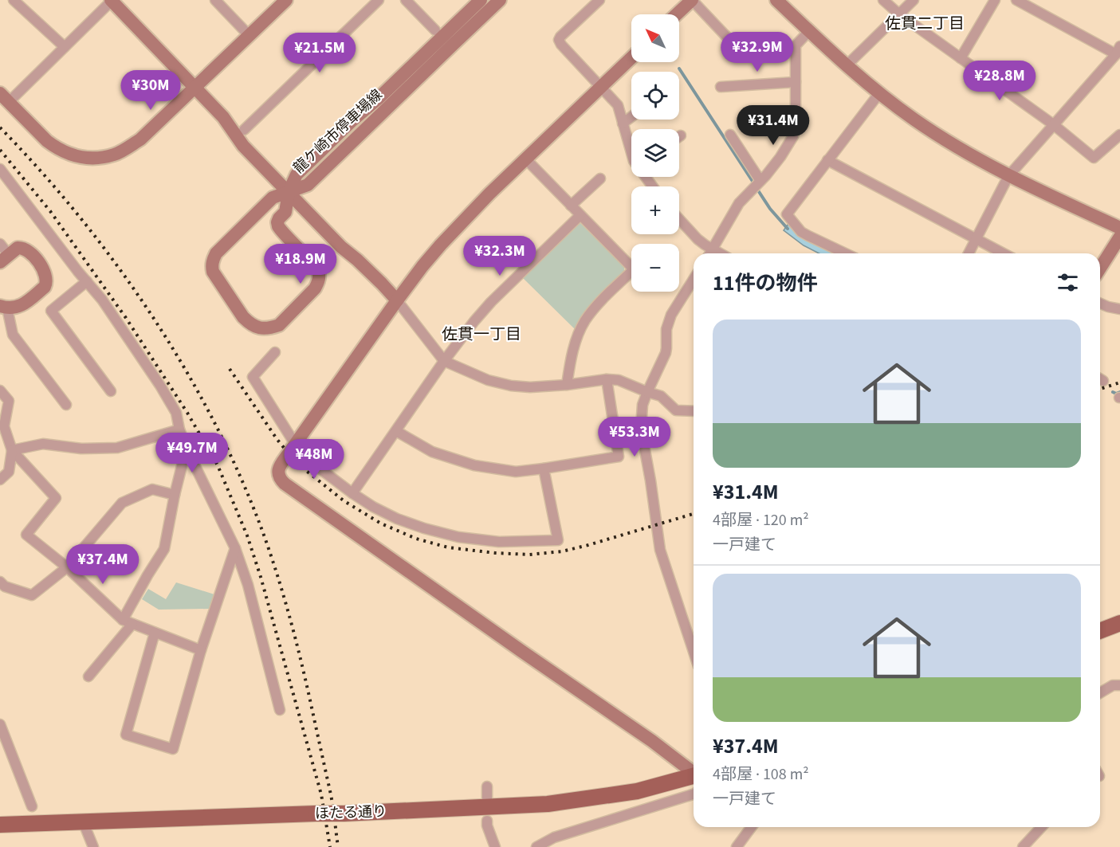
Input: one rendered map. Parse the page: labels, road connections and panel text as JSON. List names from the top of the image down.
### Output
{
  "streets": {
    "main road": ["ほたる通り"],
    "street": ["龍ケ崎市停車場線"]
  },
  "districts": ["佐貫二丁目", "佐貫一丁目"],
  "north": "top left",
  "page": {
    "map_buttons": ["+", "−"],
    "price": [
      "¥32.9M",
      "¥21.5M",
      "¥28.8M",
      "¥30M",
      "¥31.4M",
      "¥32.3M",
      "¥18.9M",
      "¥53.3M",
      "¥49.7M",
      "¥48M",
      "¥37.4M"
    ],
    "heading": "11件の物件",
    "list": [
      {
        "name": "¥31.4M",
        "note": "4部屋 · 120 m² · 一戸建て"
      },
      {
        "name": "¥37.4M",
        "note": "4部屋 · 108 m² · 一戸建て"
      }
    ]
  }
}
